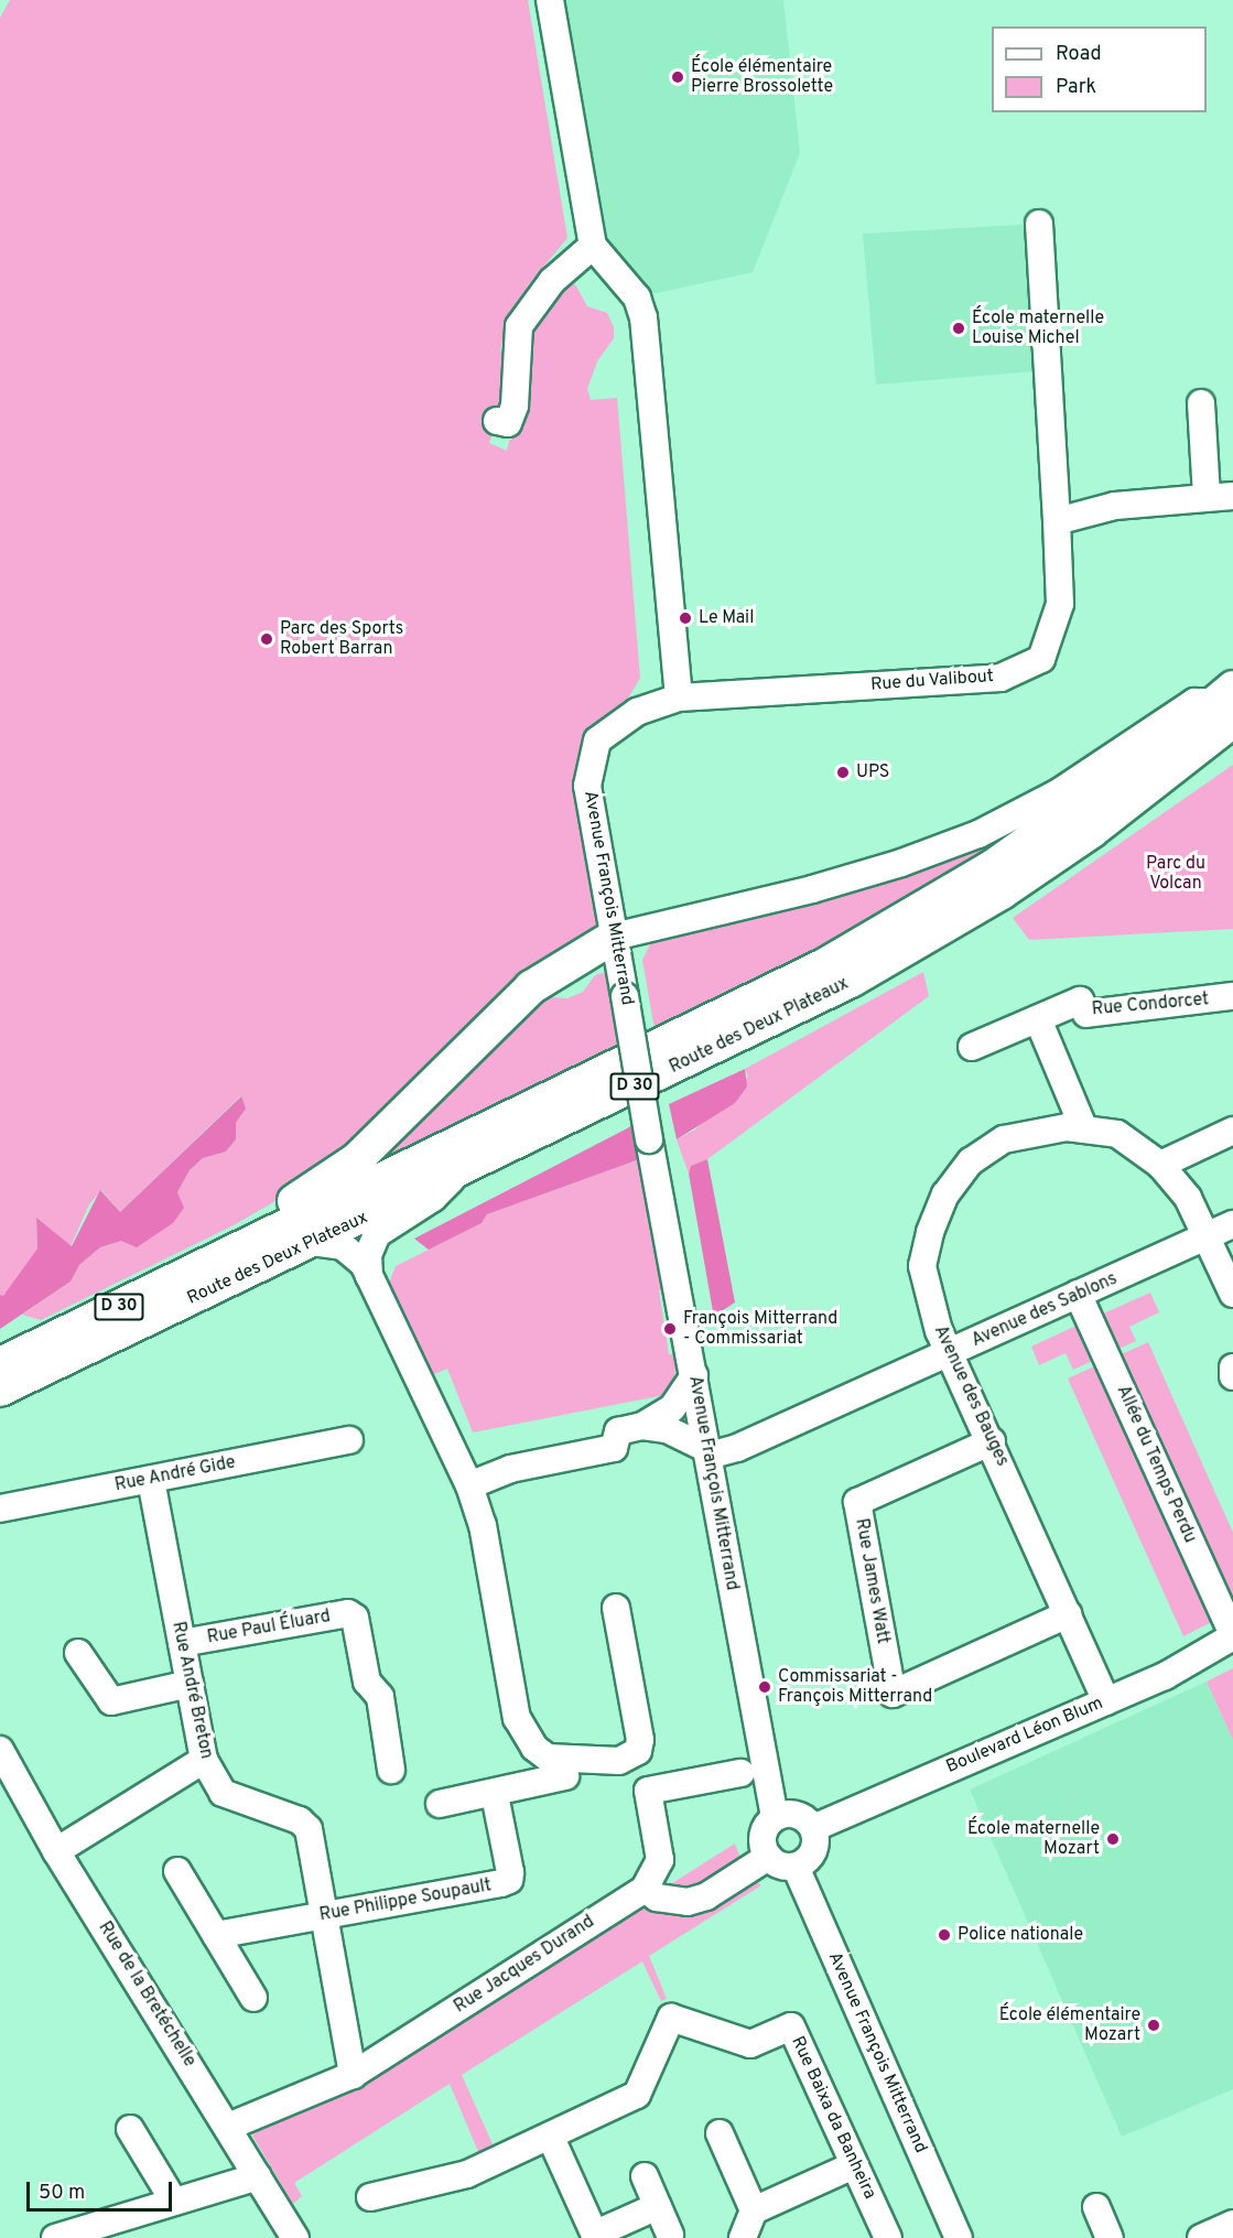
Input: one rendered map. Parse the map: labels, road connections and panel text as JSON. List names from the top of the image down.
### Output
{
  "streets": {
    "main road": ["Route des Deux Plateaux", "D 30"],
    "street": [
      "Rue du Valibout",
      "Avenue François Mitterrand",
      "Rue Condorcet",
      "Avenue des Sablons",
      "Avenue des Bauges",
      "Allée du Temps Perdu",
      "Rue André Gide",
      "Rue James Watt",
      "Rue Paul Éluard",
      "Rue André Breton",
      "Boulevard Léon Blum",
      "Rue Philippe Soupault",
      "Rue Jacques Durand",
      "Rue de la Bretéchelle",
      "Rue Baixa da Banheira"
    ]
  },
  "crossings": [
    ["Rue du Valibout", "Avenue François Mitterrand"],
    ["Avenue François Mitterrand", "Avenue des Sablons"],
    ["Avenue François Mitterrand", "Boulevard Léon Blum"],
    ["Avenue des Sablons", "Avenue des Bauges"],
    ["Avenue des Sablons", "Allée du Temps Perdu"],
    ["Avenue des Bauges", "Rue James Watt"],
    ["Avenue des Bauges", "Boulevard Léon Blum"],
    ["Allée du Temps Perdu", "Boulevard Léon Blum"],
    ["Rue André Gide", "Rue André Breton"],
    ["Rue Paul Éluard", "Rue André Breton"],
    ["Rue André Breton", "Rue Philippe Soupault"],
    ["Rue André Breton", "Rue Jacques Durand"],
    ["Rue Jacques Durand", "Rue de la Bretéchelle"]
  ],
  "parks": ["Parc du Volcan"],
  "places": [
    "École élémentaire Pierre Brossolette",
    "École maternelle Louise Michel",
    "Le Mail",
    "Parc des Sports Robert Barran",
    "UPS",
    "François Mitterrand - Commissariat",
    "Commissariat - François Mitterrand",
    "École maternelle Mozart",
    "Police nationale",
    "École élémentaire Mozart"
  ],
  "legend": ["Road", "Park"],
  "scale_bar": "50 m"
}
